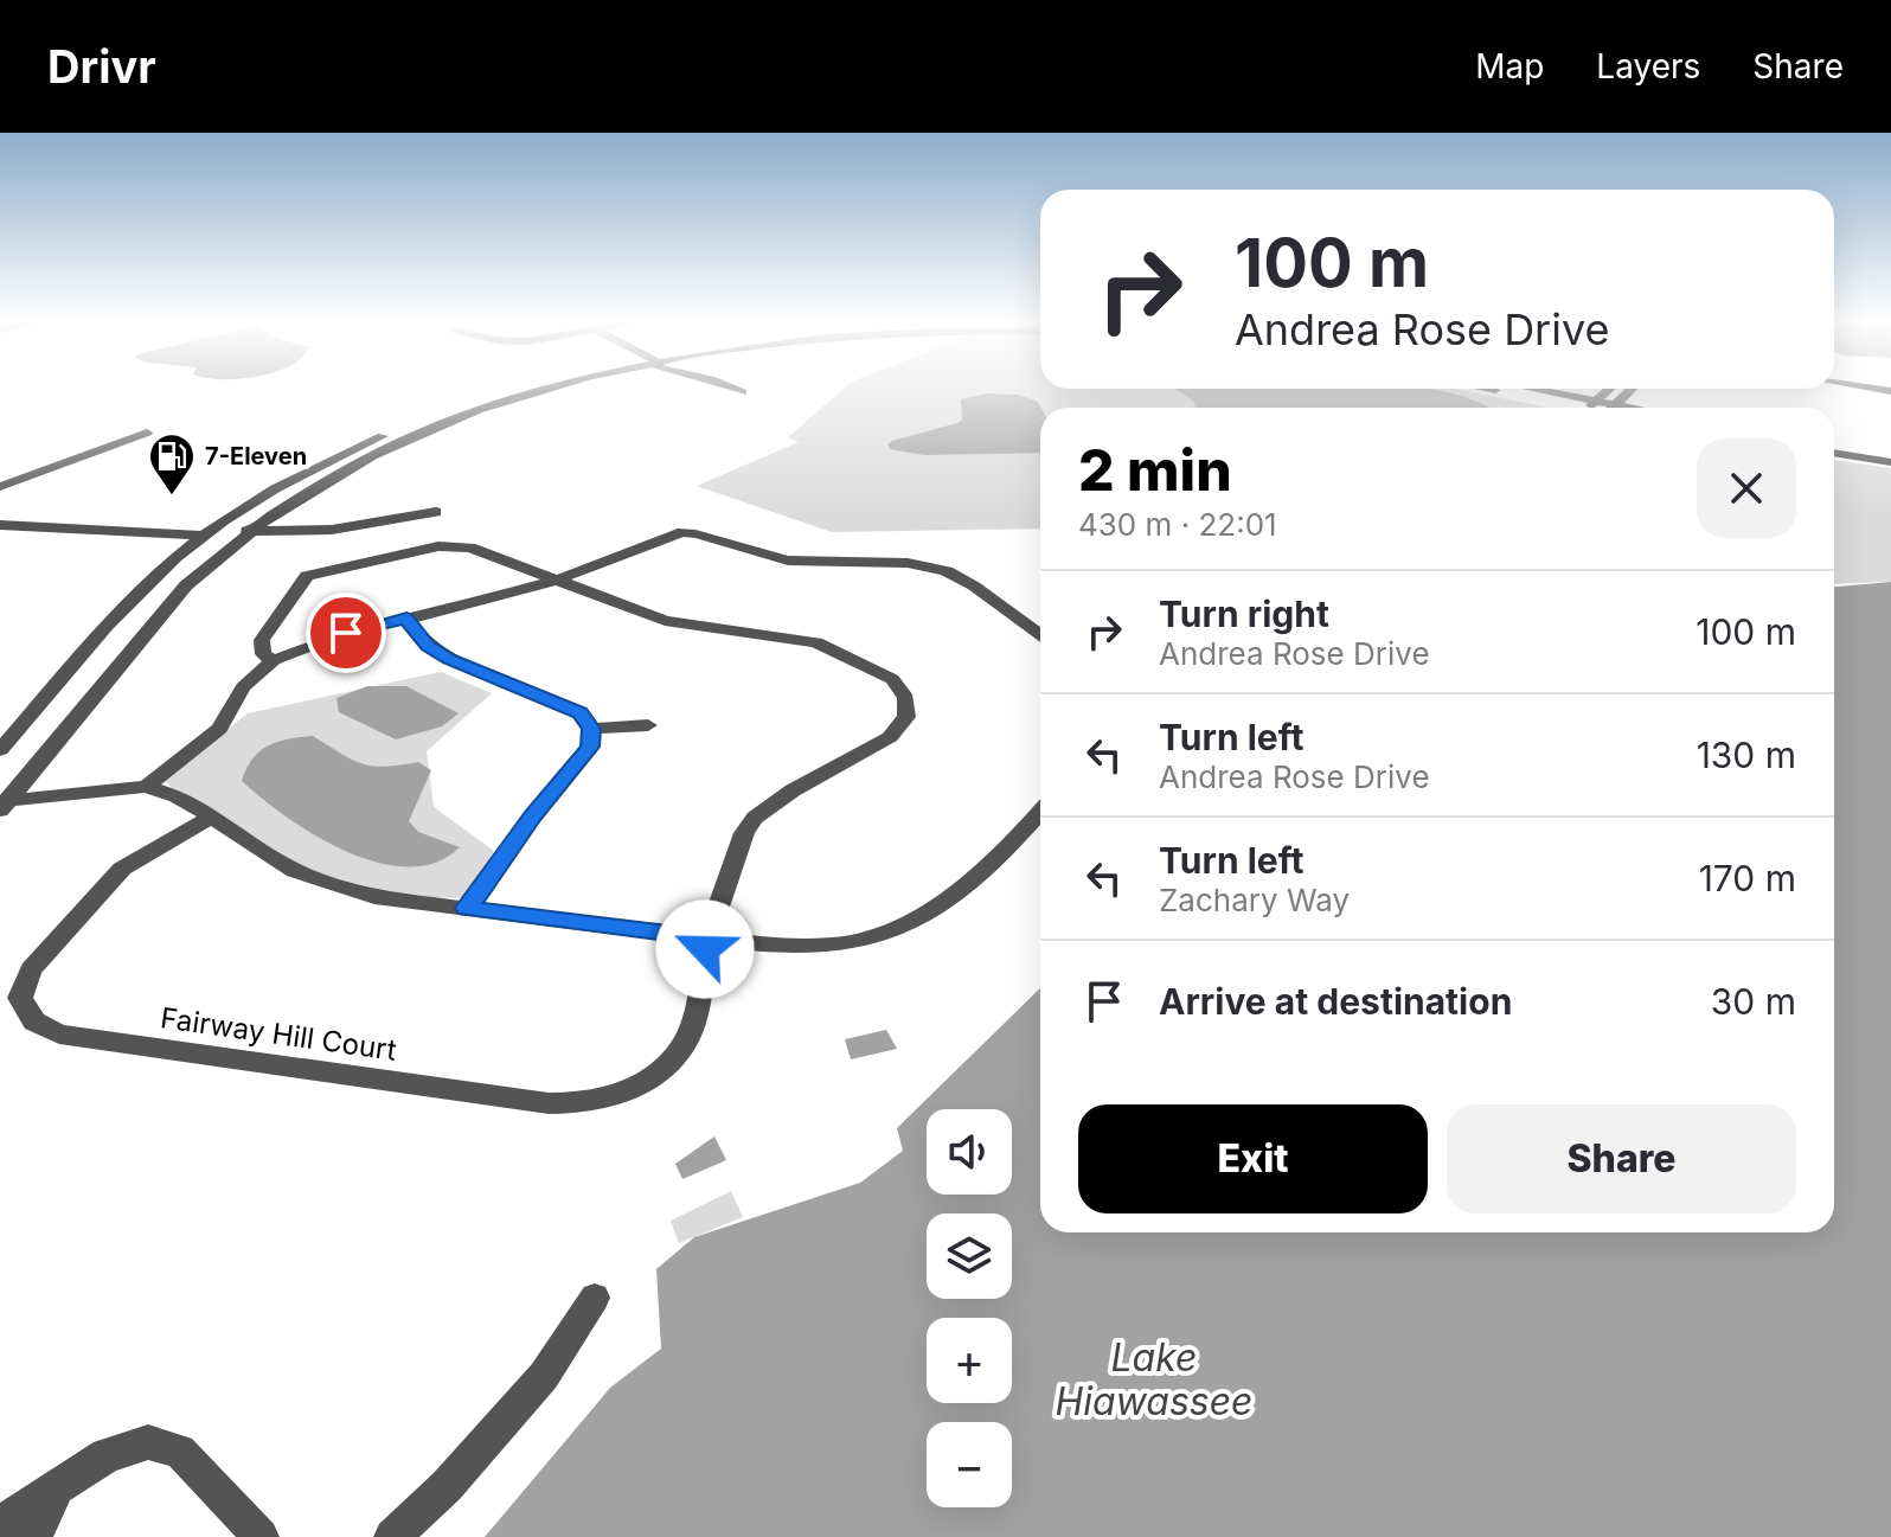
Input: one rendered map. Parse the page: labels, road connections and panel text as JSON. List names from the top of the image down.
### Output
{
  "streets": {
    "street": ["Fairway Hill Court"]
  },
  "water": ["Lake Hiawassee"],
  "places": {
    "fuel station": ["7-Eleven"]
  },
  "page": {
    "header": "Drivr",
    "nav": ["Map", "Layers", "Share"],
    "turn": ["100 m", "Andrea Rose Drive"],
    "heading": ["2 min", "430 m · 22:01"],
    "list": [
      {
        "name": "Turn right",
        "note": "Andrea Rose Drive",
        "value": "100 m"
      },
      {
        "name": "Turn left",
        "note": "Andrea Rose Drive",
        "value": "130 m"
      },
      {
        "name": "Turn left",
        "note": "Zachary Way",
        "value": "170 m"
      },
      {
        "name": "Arrive at destination",
        "value": "30 m"
      }
    ],
    "buttons": ["Exit", "Share"],
    "map_buttons": ["+", "−"]
  }
}
